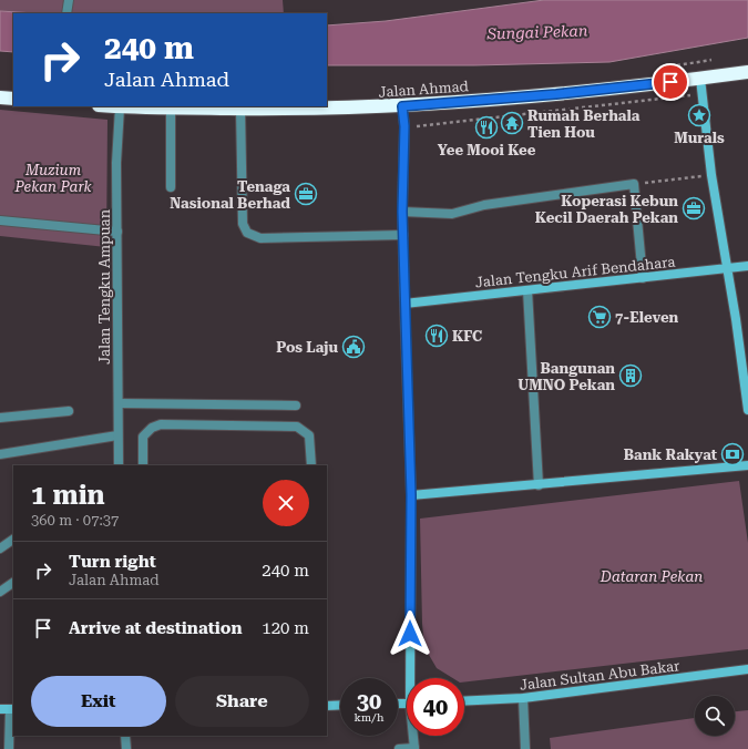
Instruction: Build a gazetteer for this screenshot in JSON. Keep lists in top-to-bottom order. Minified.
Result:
{"streets":{"highway":["Jalan Ahmad"],"street":["Jalan Tengku Arif Bendahara","Jalan Tengku Ampuan","Jalan Sultan Abu Bakar"]},"crossings":[["Jalan Ahmad","Jalan Tengku Ampuan"]],"water":["Sungai Pekan"],"parks":["Muzium Pekan Park","Dataran Pekan"],"places":{"place":["Murals"],"temple":["Rumah Berhala Tien Hou"],"restaurant":["Yee Mooi Kee","KFC"],"office":["Tenaga Nasional Berhad","Koperasi Kebun Kecil Daerah Pekan"],"supermarket":["7-Eleven"],"public building":["Pos Laju"],"building":["Bangunan UMNO Pekan"],"bank":["Bank Rakyat"]},"page":{"turn":["240 m","Jalan Ahmad"],"heading":["1 min","360 m · 07:37"],"list":[{"name":"Turn right","note":"Jalan Ahmad","value":"240 m"},{"name":"Arrive at destination","value":"120 m"}],"buttons":["Exit","Share"],"speed":"30 km/h","limit":"40"}}
